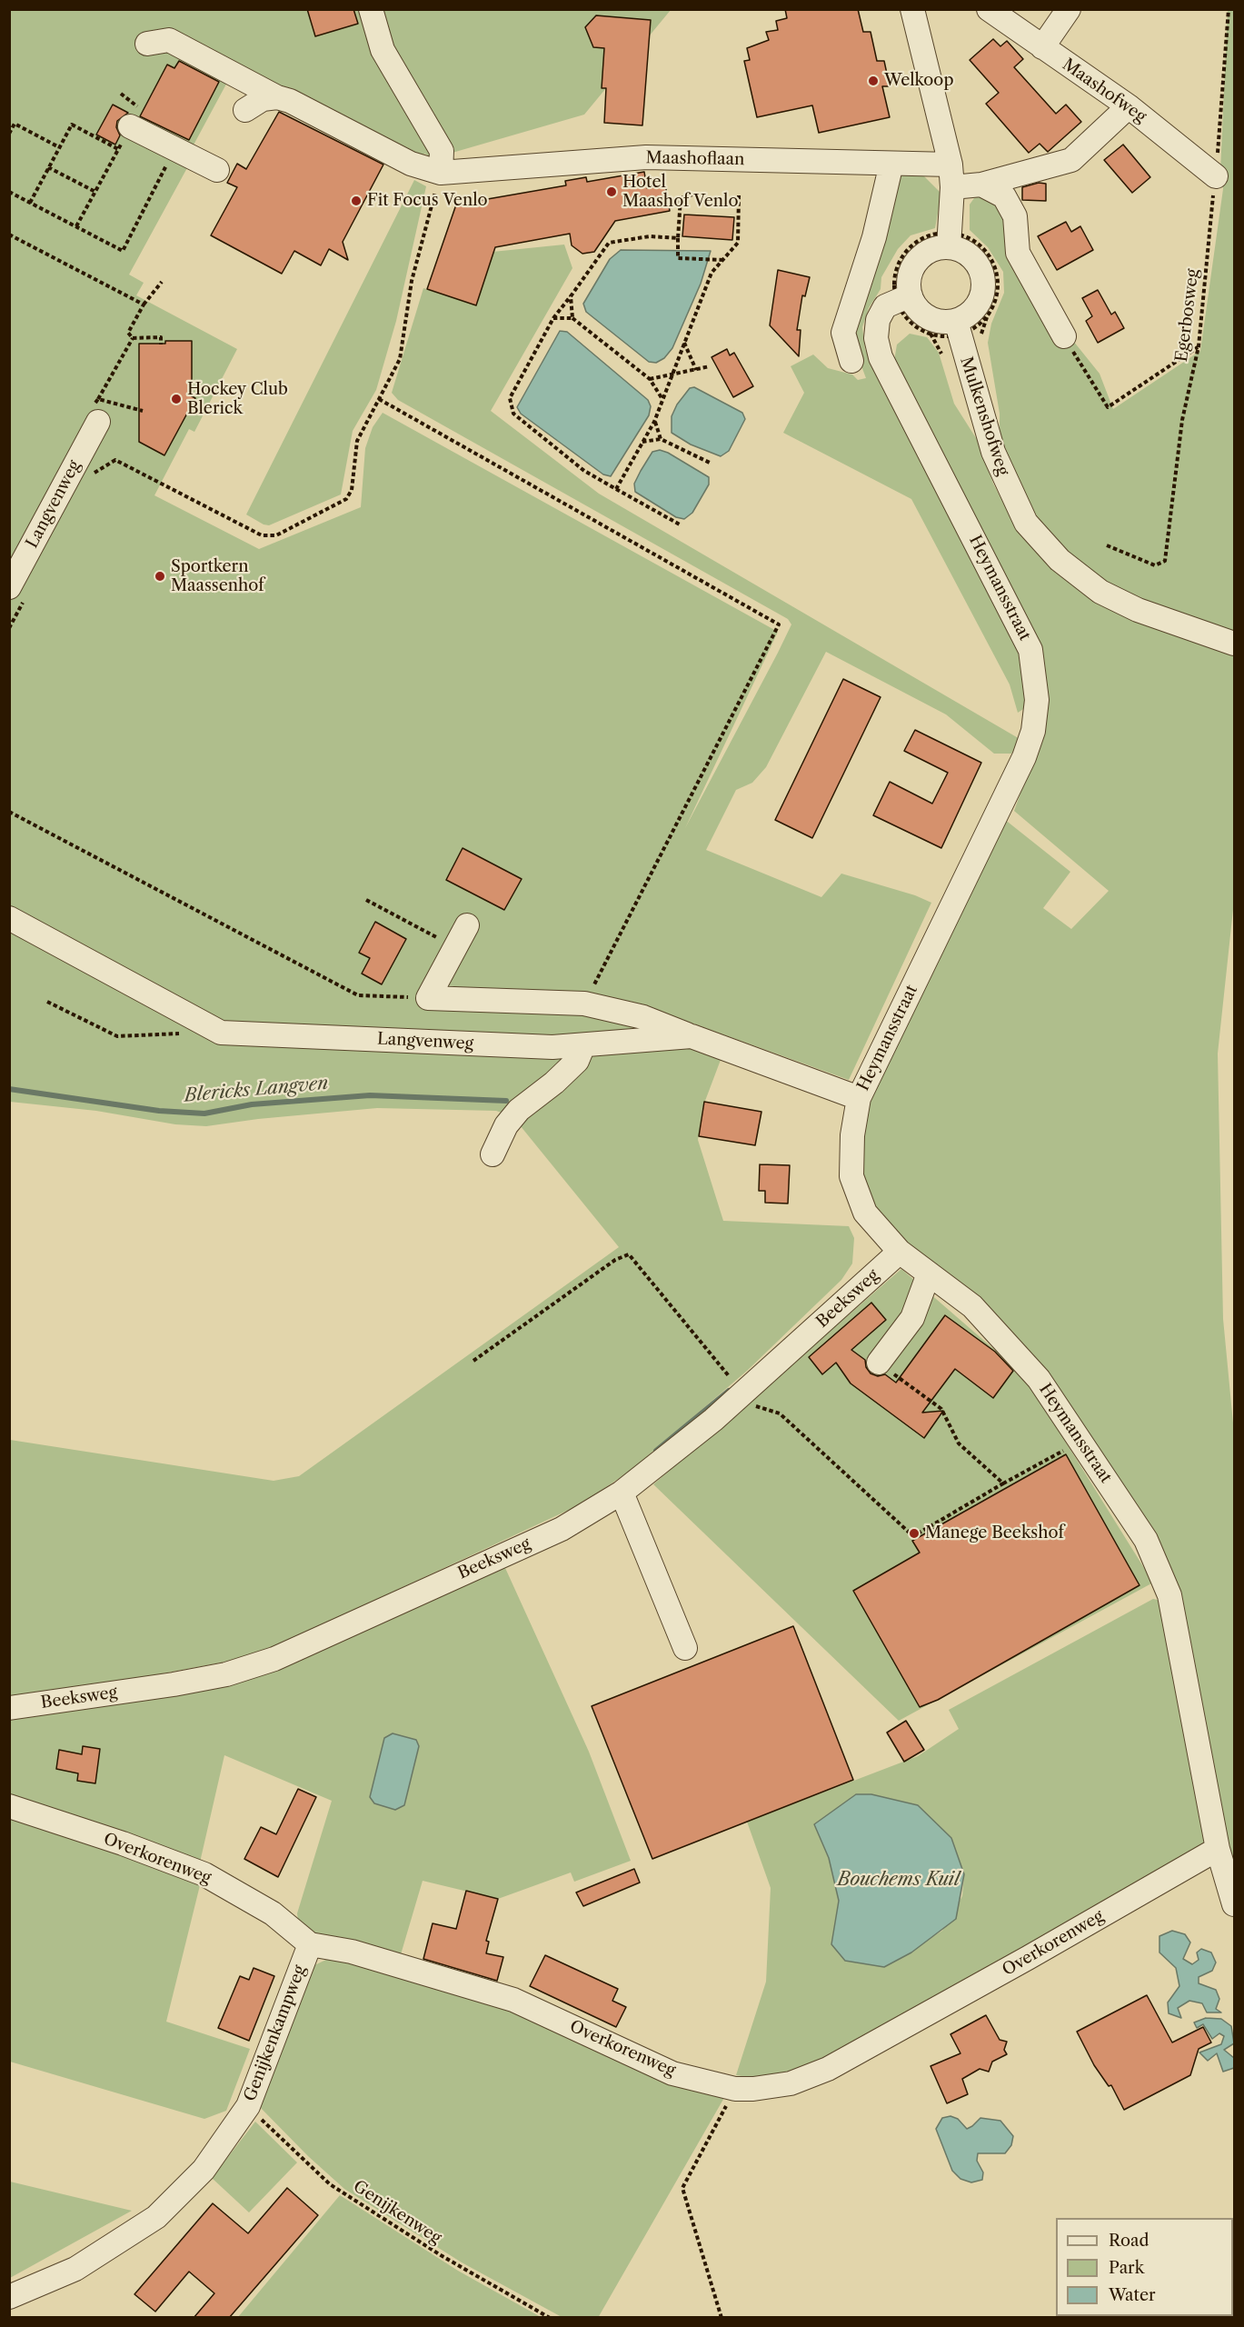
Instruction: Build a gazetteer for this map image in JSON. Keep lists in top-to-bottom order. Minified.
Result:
{"streets":{"street":["Maashofweg","Maashoflaan","Mulkenshofweg","Langvenweg","Heymansstraat","Beeksweg","Overkorenweg","Genijkenkampweg"],"path":["Egerbosweg","Genijkenweg"]},"crossings":[["Maashofweg","Egerbosweg"],["Mulkenshofweg","Heymansstraat"],["Langvenweg","Heymansstraat"],["Heymansstraat","Beeksweg"],["Heymansstraat","Overkorenweg"],["Overkorenweg","Genijkenkampweg"],["Genijkenkampweg","Genijkenweg"]],"water":["Blericks Langven","Bouchems Kuil"],"places":["Welkoop","Hotel Maashof Venlo","Fit Focus Venlo","Hockey Club Blerick","Sportkern Maassenhof","Manege Beekshof"],"legend":["Road","Park","Water"]}
